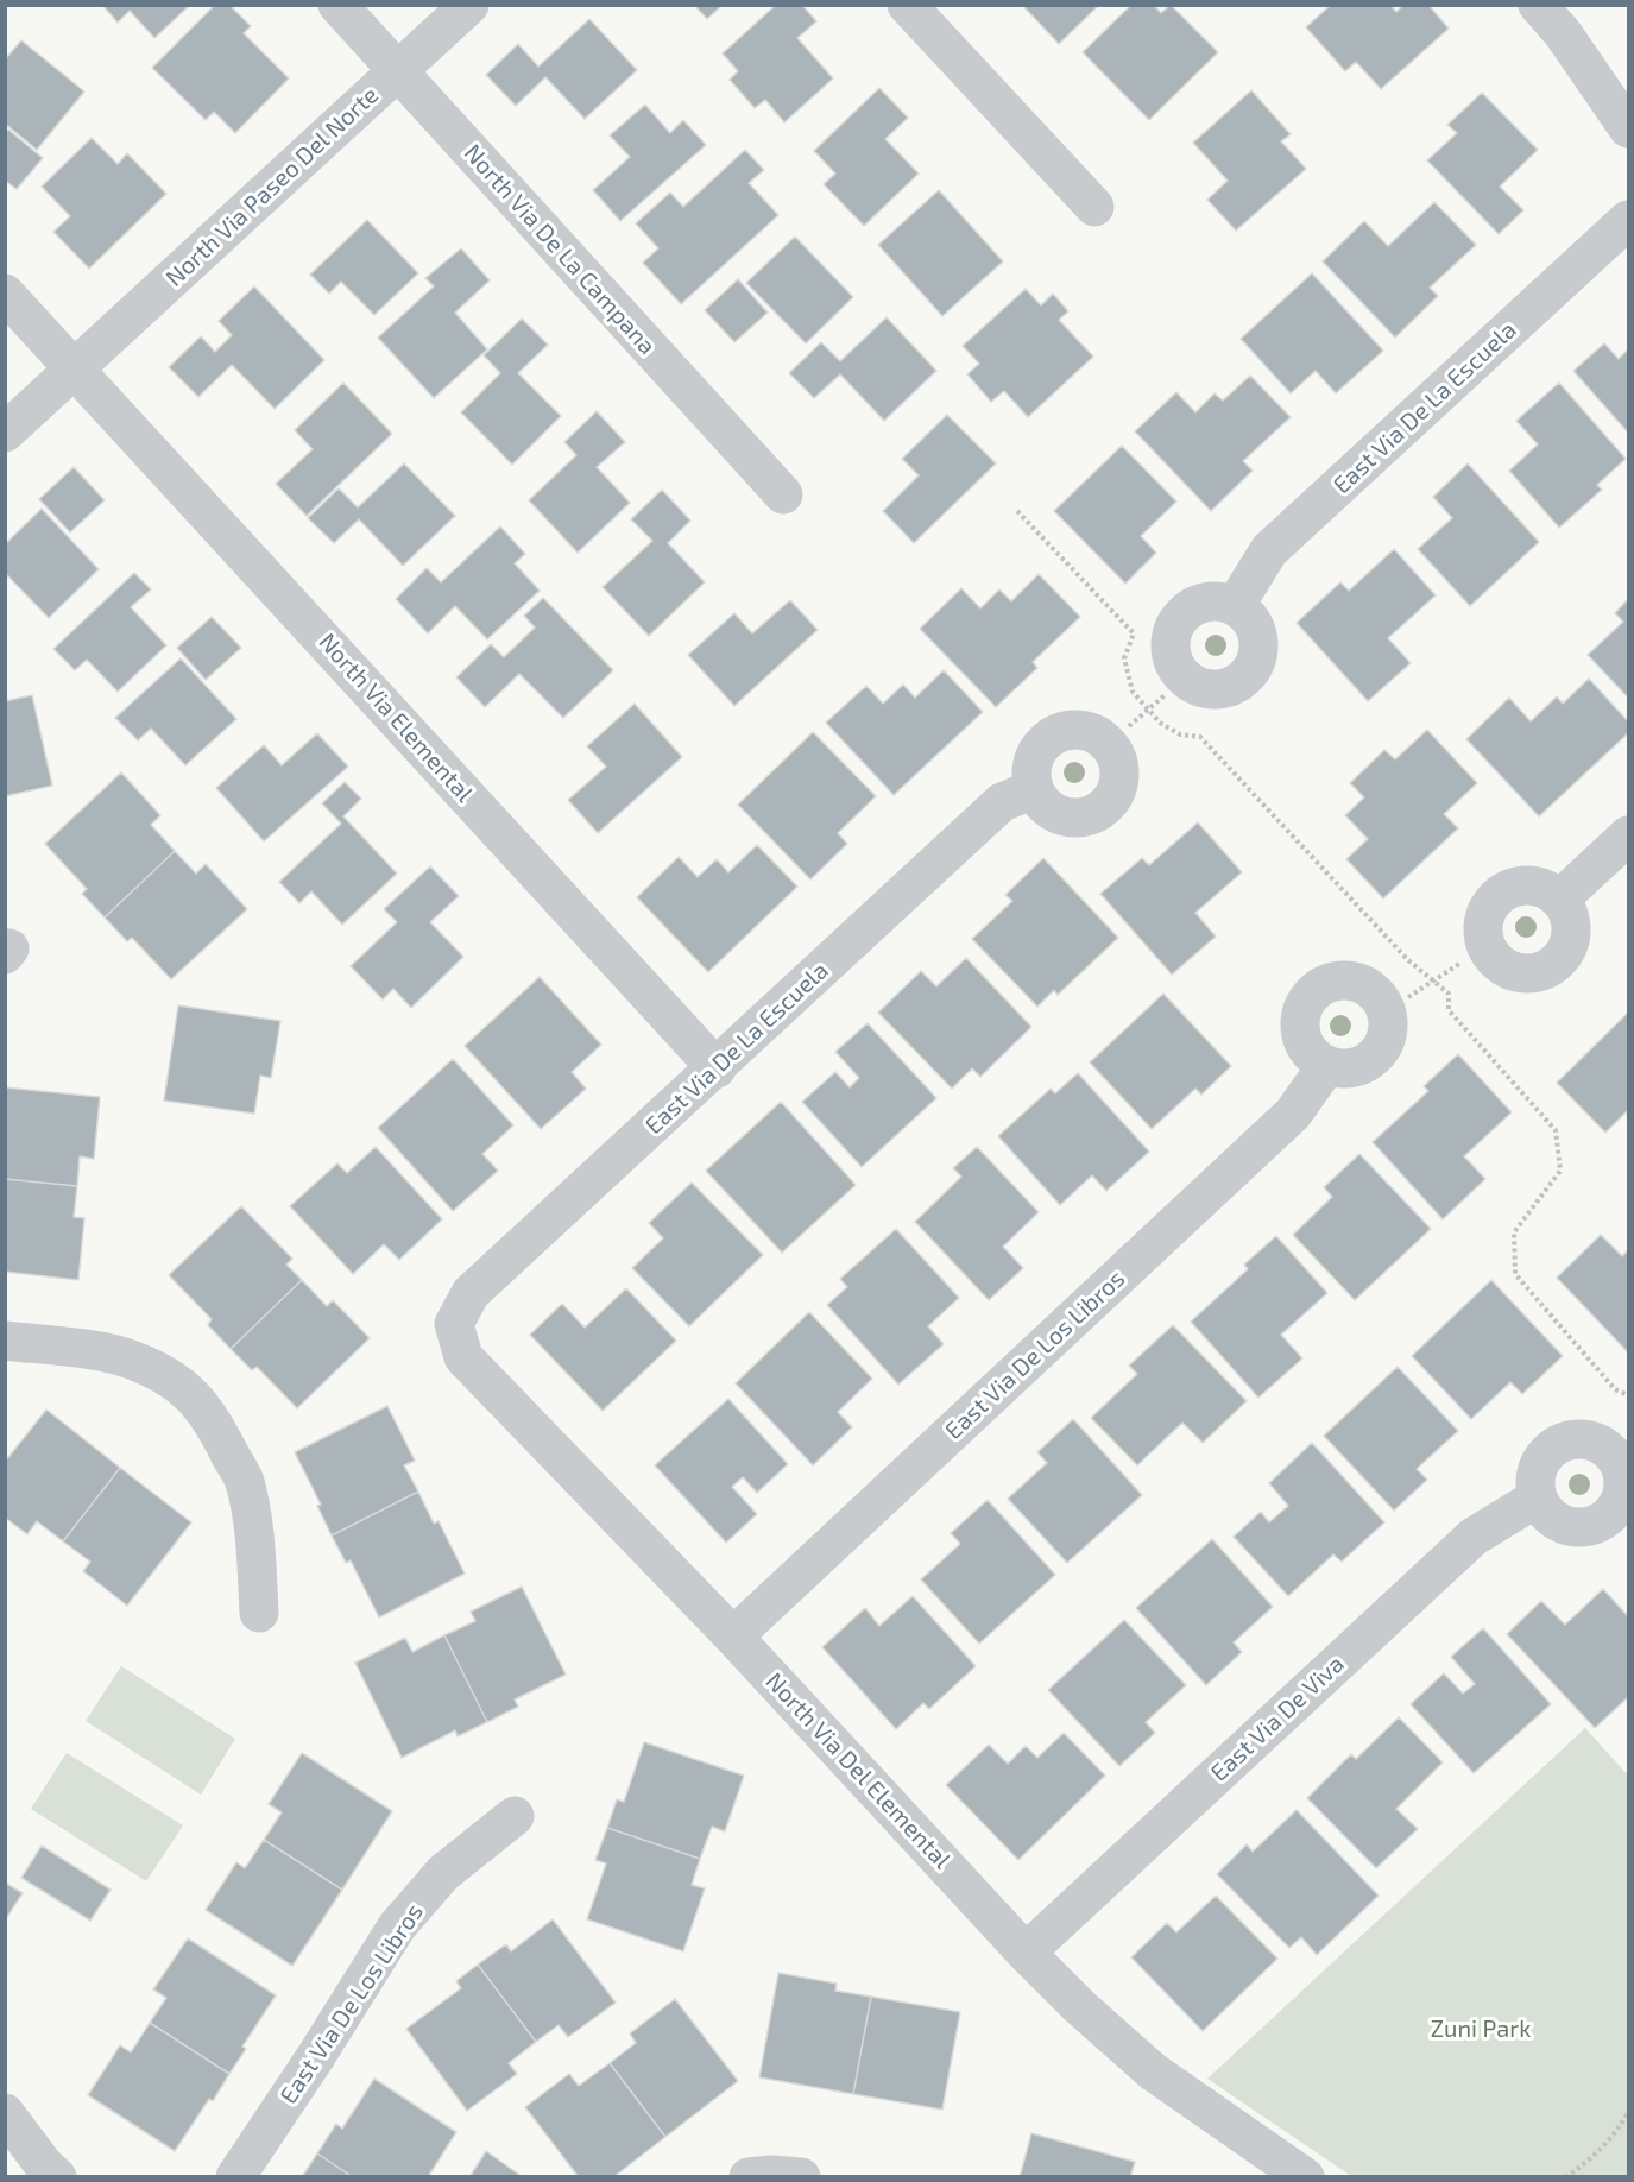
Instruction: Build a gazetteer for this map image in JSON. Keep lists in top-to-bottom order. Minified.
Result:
{"streets":{"street":["North Via Paseo Del Norte","North Via De La Campana","East Via De La Escuela","North Via Elemental","East Via De Los Libros","East Via De Viva","North Via Del Elemental"]},"crossings":[["North Via Paseo Del Norte","North Via De La Campana"],["North Via Paseo Del Norte","North Via Elemental"],["East Via De La Escuela","North Via Elemental"],["East Via De La Escuela","North Via Del Elemental"],["East Via De Los Libros","North Via Del Elemental"],["East Via De Viva","North Via Del Elemental"]],"parks":["Zuni Park"]}
